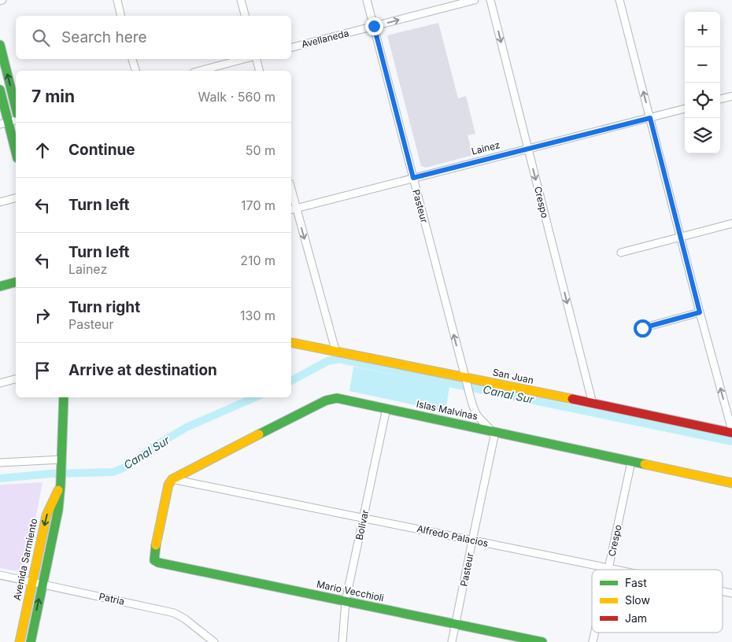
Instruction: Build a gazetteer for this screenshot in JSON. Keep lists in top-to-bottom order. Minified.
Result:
{"streets":{"street":["Avellaneda","Lainez","Crespo","Pasteur","San Juan","Islas Malvinas","Bolivar","Alfredo Palacios","Avenida Sarmiento","Mario Vecchioli","Patria"]},"crossings":[["Avellaneda","Pasteur"],["Lainez","Crespo"],["Lainez","Pasteur"],["Crespo","San Juan"],["Crespo","Islas Malvinas"],["Crespo","Alfredo Palacios"],["Pasteur","San Juan"],["Pasteur","Islas Malvinas"],["Pasteur","Alfredo Palacios"],["Pasteur","Mario Vecchioli"],["Islas Malvinas","Bolivar"],["Islas Malvinas","Alfredo Palacios"],["Islas Malvinas","Mario Vecchioli"],["Bolivar","Alfredo Palacios"],["Bolivar","Mario Vecchioli"],["Alfredo Palacios","Mario Vecchioli"],["Avenida Sarmiento","Patria"]],"one_way":["Avellaneda","Crespo"],"water":["Canal Sur"],"legend":["Fast","Slow","Jam"],"page":{"map_buttons":["+","−"],"search":"Search here","heading":["7 min","Walk · 560 m"],"list":[["Continue","50 m"],["Turn left","170 m"],["Turn left","Lainez","210 m"],["Turn right","Pasteur","130 m"],"Arrive at destination"]}}
